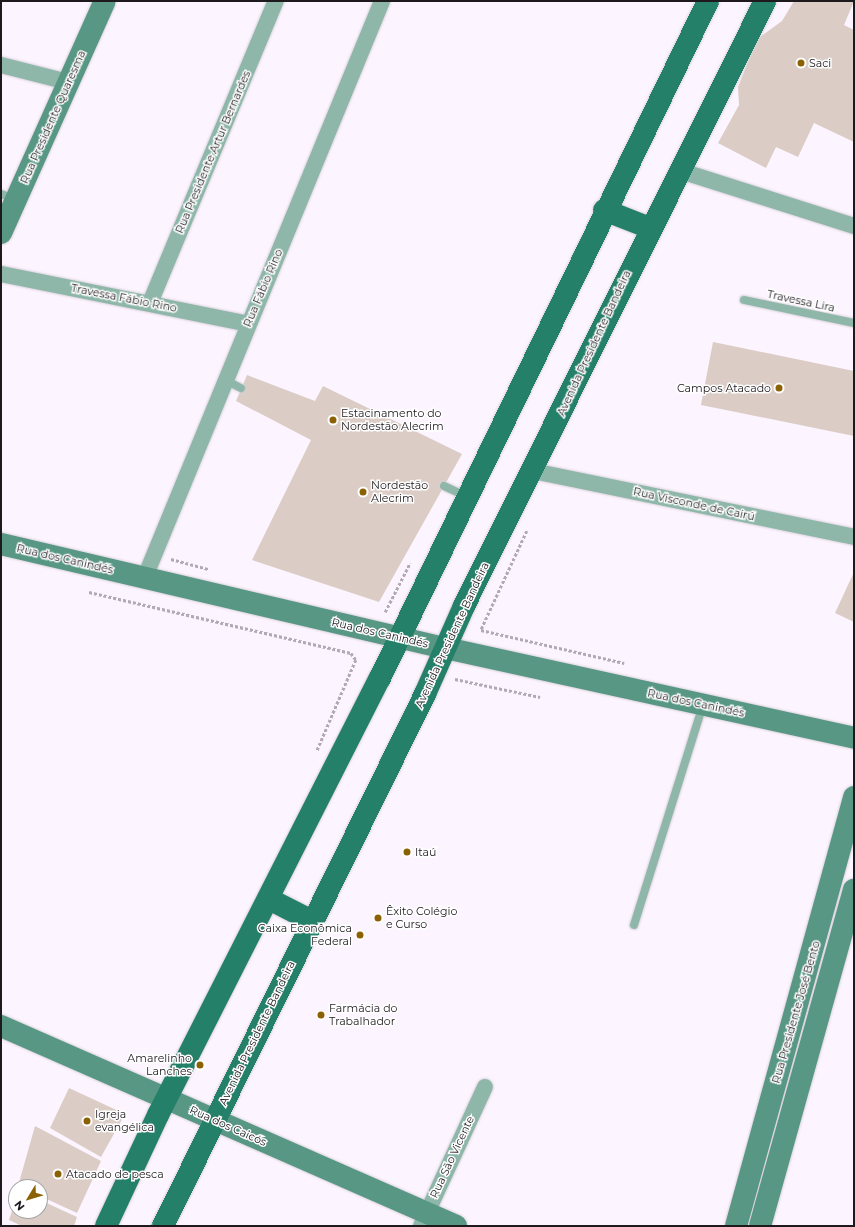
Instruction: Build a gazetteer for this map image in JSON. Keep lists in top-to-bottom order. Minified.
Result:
{"streets":{"main road":["Avenida Presidente Bandeira"],"street":["Rua Presidente Quaresma","Rua Presidente Artur Bernardes","Rua Fábio Rino","Travessa Fábio Rino","Rua Visconde de Cairú","Rua dos Canindés","Rua Presidente José Bento","Rua dos Caicós","Rua São Vicente"],"lane":["Travessa Lira"]},"crossings":[["Rua Presidente Artur Bernardes","Travessa Fábio Rino"],["Rua Fábio Rino","Travessa Fábio Rino"],["Rua Fábio Rino","Rua dos Canindés"],["Avenida Presidente Bandeira","Rua Visconde de Cairú"],["Avenida Presidente Bandeira","Rua dos Canindés"],["Avenida Presidente Bandeira","Rua dos Caicós"],["Rua dos Caicós","Rua São Vicente"]],"places":["Saci","Campos Atacado","Estacinamento do Nordestão Alecrim","Nordestão Alecrim","Itaú","Êxito Colégio e Curso","Caixa Econômica Federal","Farmácia do Trabalhador","Amarelinho Lanches","Igreja evangélica","Atacado de pesca"],"north":"bottom left"}
